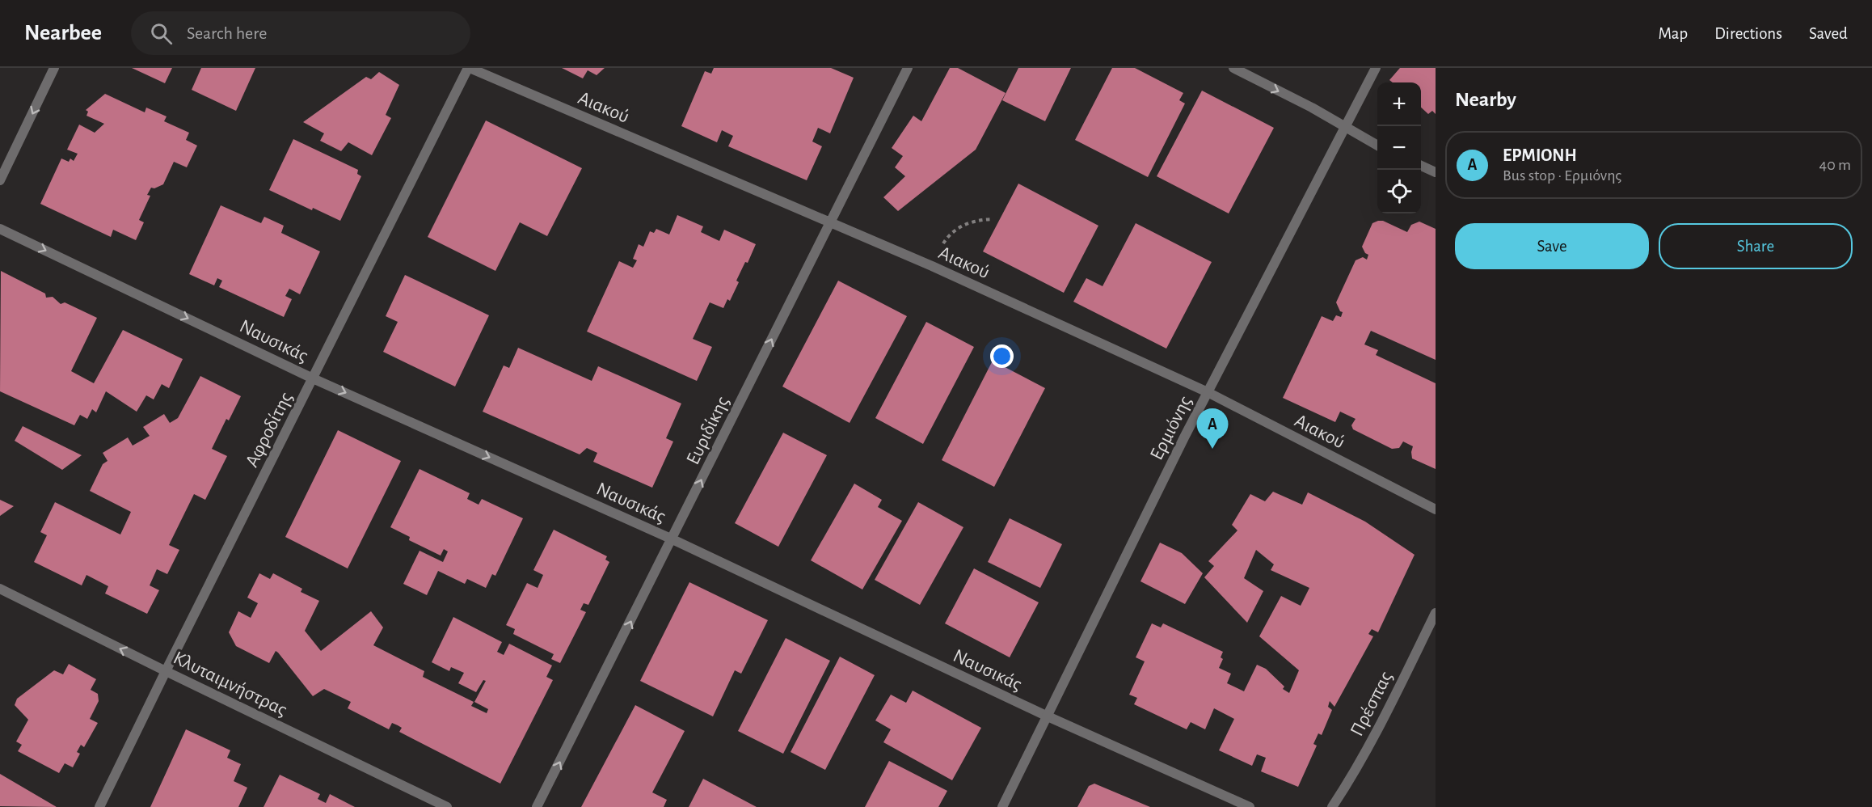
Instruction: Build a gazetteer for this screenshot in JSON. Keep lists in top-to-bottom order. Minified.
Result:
{"streets":{"street":["Αιακού","Ναυσικάς","Ερμιόνης","Αφροδίτης","Ευριδίκης","Κλυταιμνήστρας","Πρέσπας"]},"crossings":[["Αιακού","Ερμιόνης"],["Αιακού","Αφροδίτης"],["Αιακού","Ευριδίκης"],["Ναυσικάς","Ερμιόνης"],["Ναυσικάς","Αφροδίτης"],["Ναυσικάς","Ευριδίκης"],["Αφροδίτης","Κλυταιμνήστρας"]],"one_way":["Ναυσικάς","Ευριδίκης","Κλυταιμνήστρας"],"page":{"header":"Nearbee","search":"Search here","nav":["Map","Directions","Saved"],"heading":"Nearby","map_buttons":["+","−"],"list":[{"mark":"A","name":"ΕΡΜΙΟΝΗ","note":"Bus stop · Ερμιόνης","value":"40 m"}],"buttons":["Save","Share"],"pins":"A"}}
